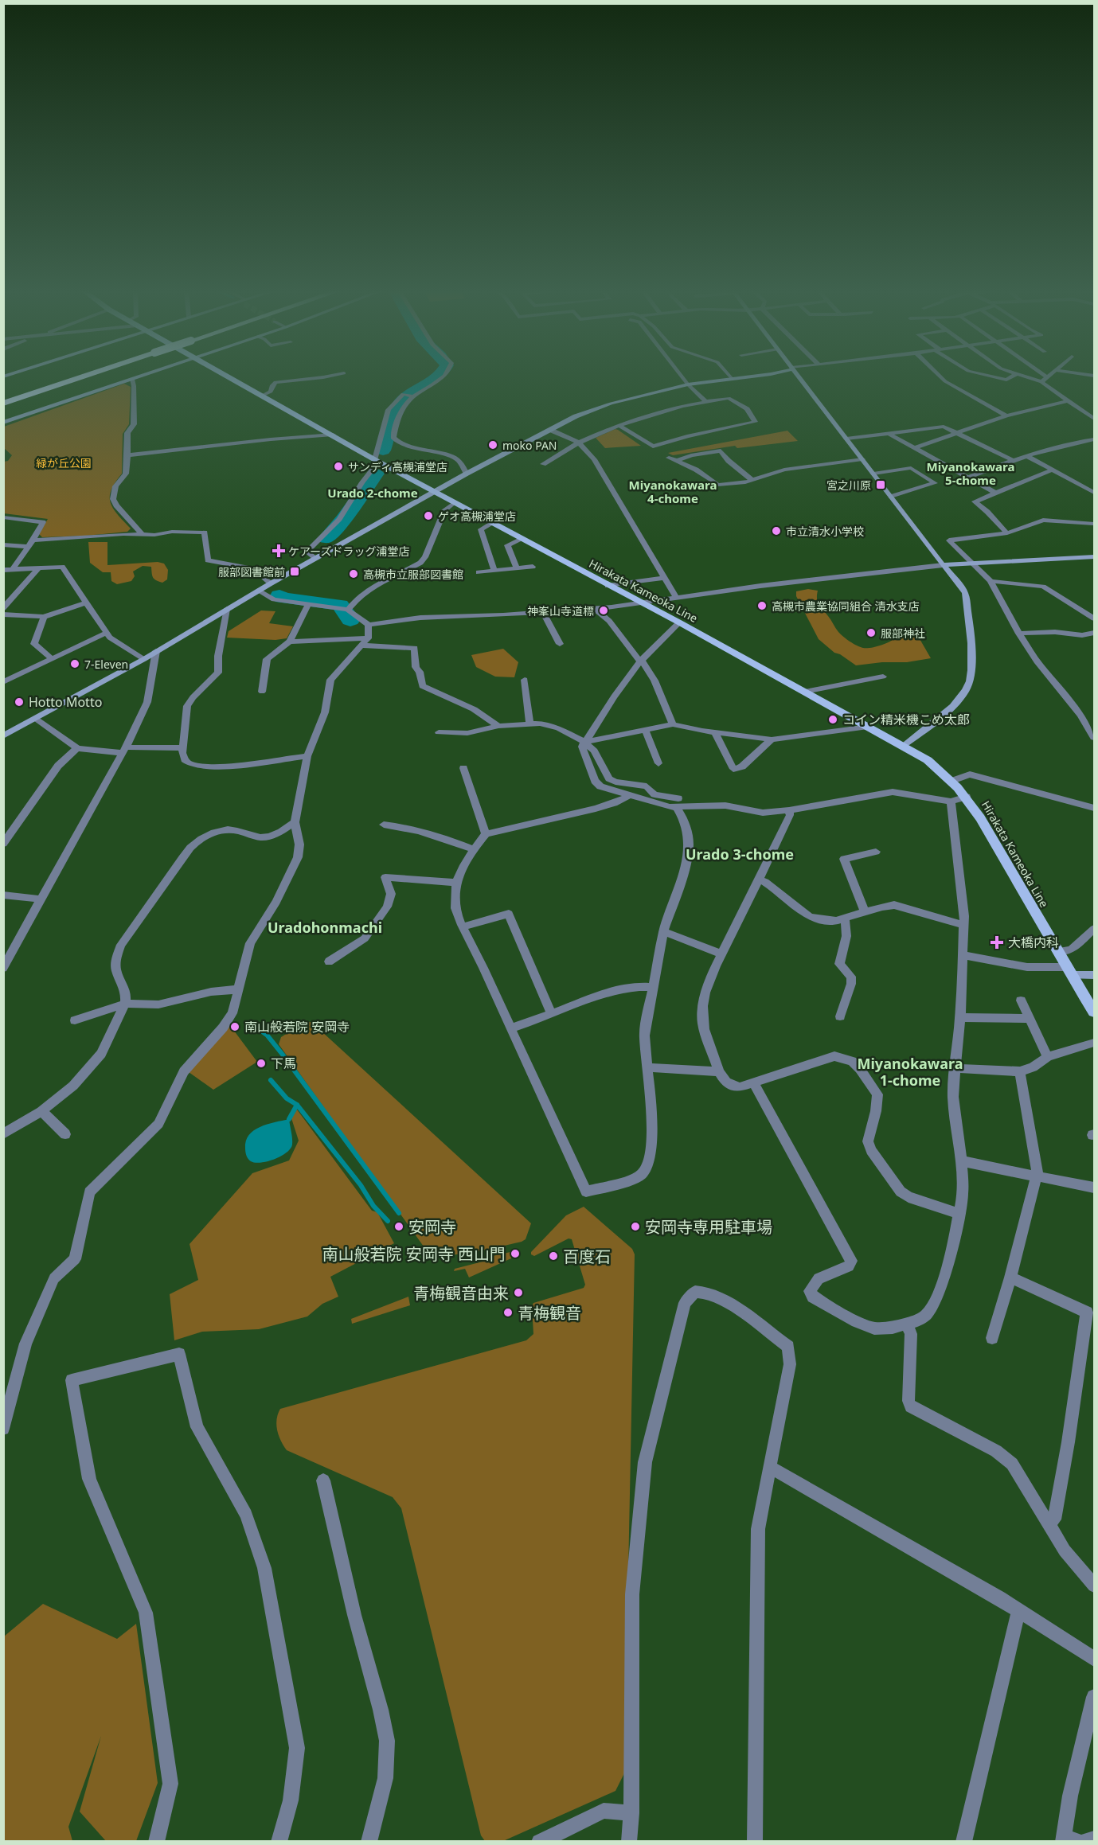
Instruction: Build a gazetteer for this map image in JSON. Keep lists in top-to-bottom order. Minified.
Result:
{"streets":{"main road":["Hirakata Kameoka Line"]},"districts":["Miyanokawara 5-chome","Miyanokawara 4-chome","Urado 2-chome","Urado 3-chome","Uradohonmachi","Miyanokawara 1-chome"],"parks":["緑が丘公園"],"places":{"other":["moko PAN","サンディ高槻浦堂店","ゲオ高槻浦堂店","市立清水小学校","高槻市立服部図書館","高槻市農業協同組合 清水支店","神峯山寺道標","服部神社","7-Eleven","Hotto Motto","コイン精米機こめ太郎","南山般若院 安岡寺","下馬","安岡寺","安岡寺専用駐車場","南山般若院 安岡寺 西山門","百度石","青梅観音由来","青梅観音"],"transit":["宮之川原","服部図書館前"],"health":["ケアーズドラッグ浦堂店","大橋内科"]}}
